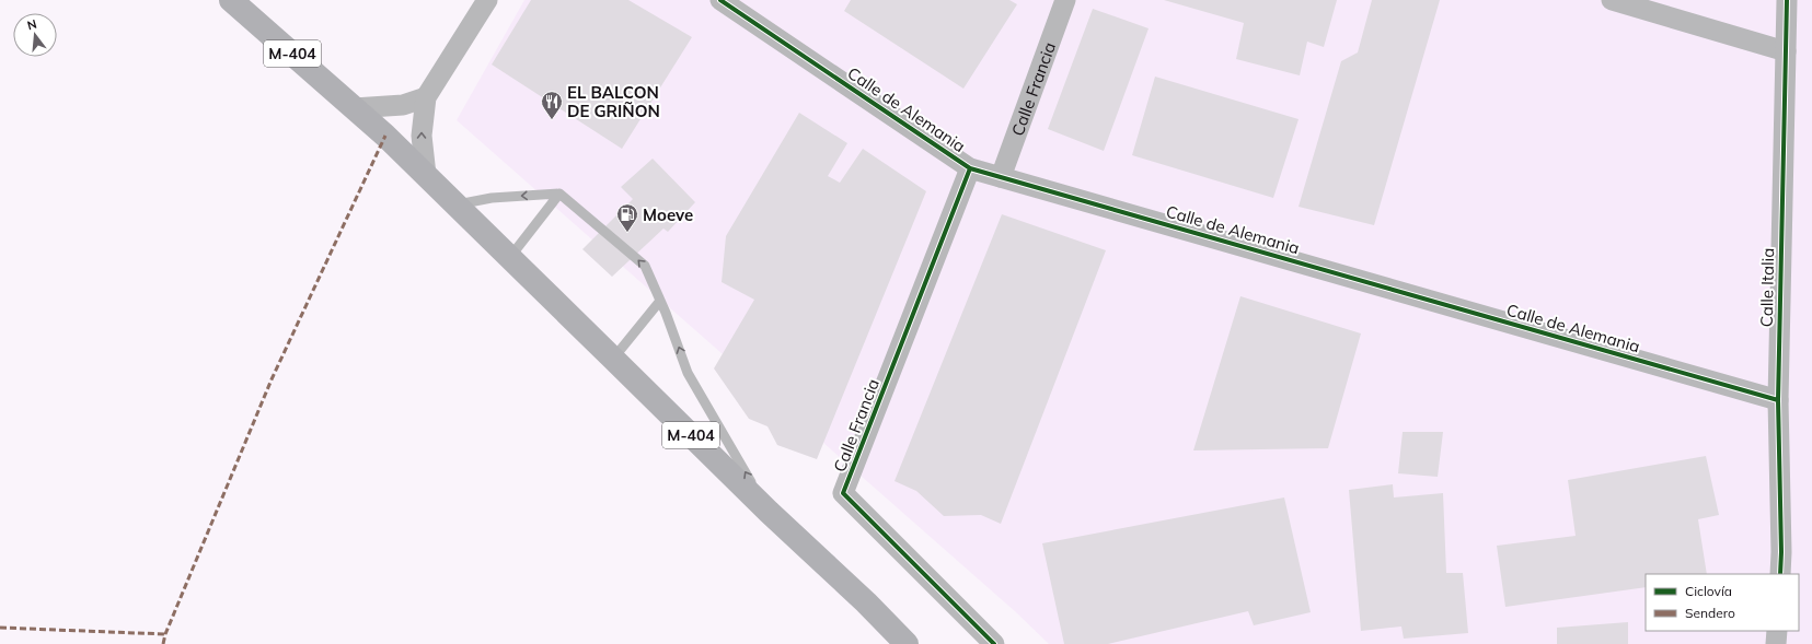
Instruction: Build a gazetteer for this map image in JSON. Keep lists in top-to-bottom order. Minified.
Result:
{"streets":{"main road":["M-404"],"street":["Calle Francia","Calle de Alemania","Calle Italia"]},"crossings":[["Calle Francia","Calle de Alemania"],["Calle de Alemania","Calle Italia"]],"places":{"restaurant":["EL BALCON DE GRIÑON"],"fuel station":["Moeve"]},"legend":["Ciclovía","Sendero"],"north":"top"}
